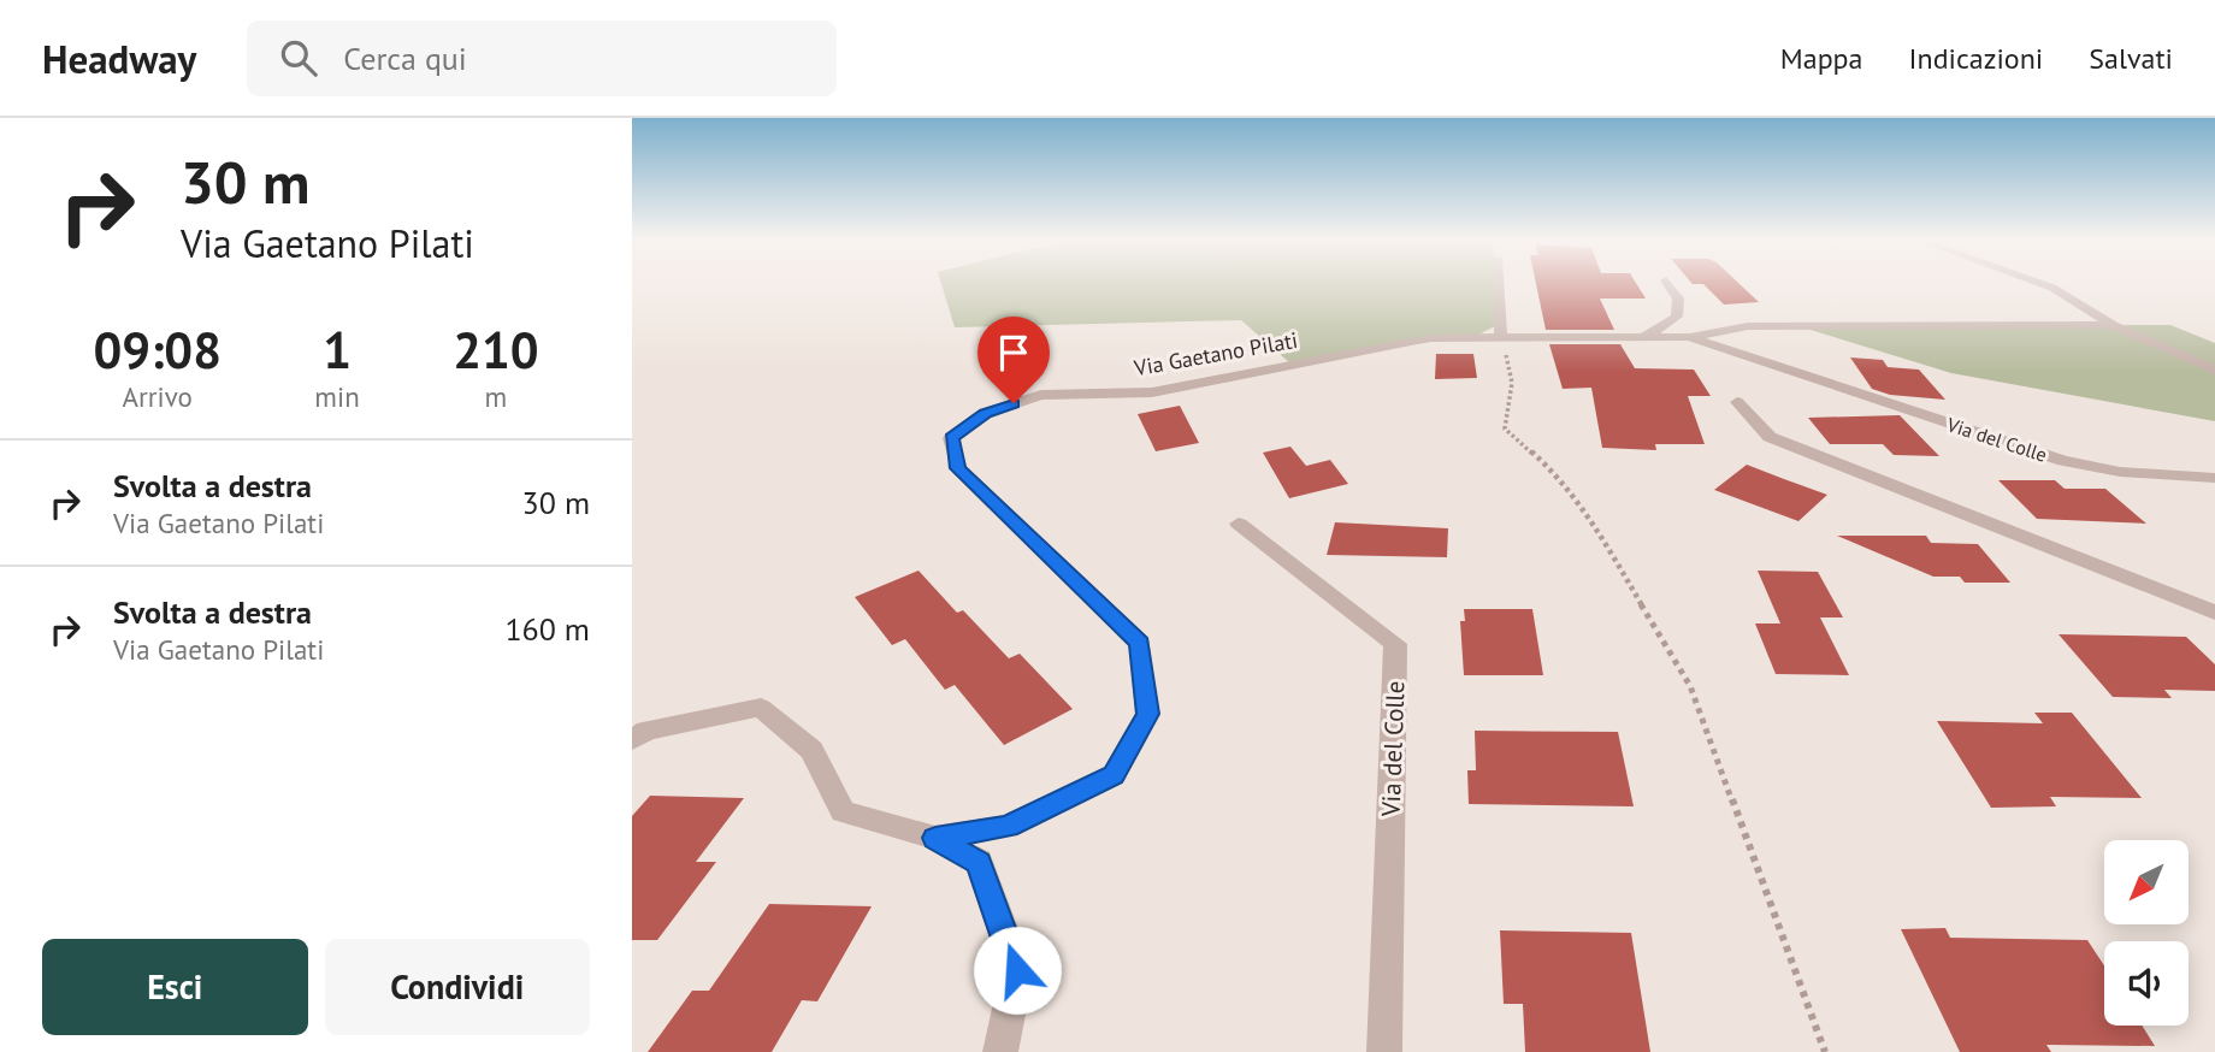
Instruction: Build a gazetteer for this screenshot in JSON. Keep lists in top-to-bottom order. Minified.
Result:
{"streets":{"street":["Via Gaetano Pilati","Via del Colle"]},"crossings":[["Via Gaetano Pilati","Via del Colle"]],"north":"bottom left","page":{"header":"Headway","search":"Cerca qui","nav":["Mappa","Indicazioni","Salvati"],"turn":["30 m","Via Gaetano Pilati"],"eta":["09:08","Arrivo","1","min","210","m"],"list":[{"name":"Svolta a destra","note":"Via Gaetano Pilati","value":"30 m"},{"name":"Svolta a destra","note":"Via Gaetano Pilati","value":"160 m"}],"buttons":["Esci","Condividi"]}}
